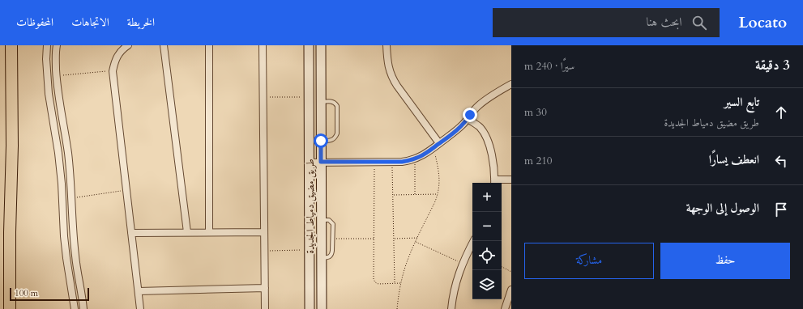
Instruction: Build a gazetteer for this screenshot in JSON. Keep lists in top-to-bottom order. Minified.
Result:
{"streets":{"street":["طريق مضيق دمياط الجديدة"]},"scale_bar":"100 m","page":{"header":"Locato","search":"ابحث هنا","nav":["الخريطة","الاتجاهات","المحفوظات"],"heading":["3 دقيقة","سيرًا · 240 m"],"list":[["تابع السير","طريق مضيق دمياط الجديدة","30 m"],["انعطف يسارًا","210 m"],"الوصول إلى الوجهة"],"map_buttons":["+","−"],"buttons":["حفظ","مشاركة"],"scale":"100 m"}}
